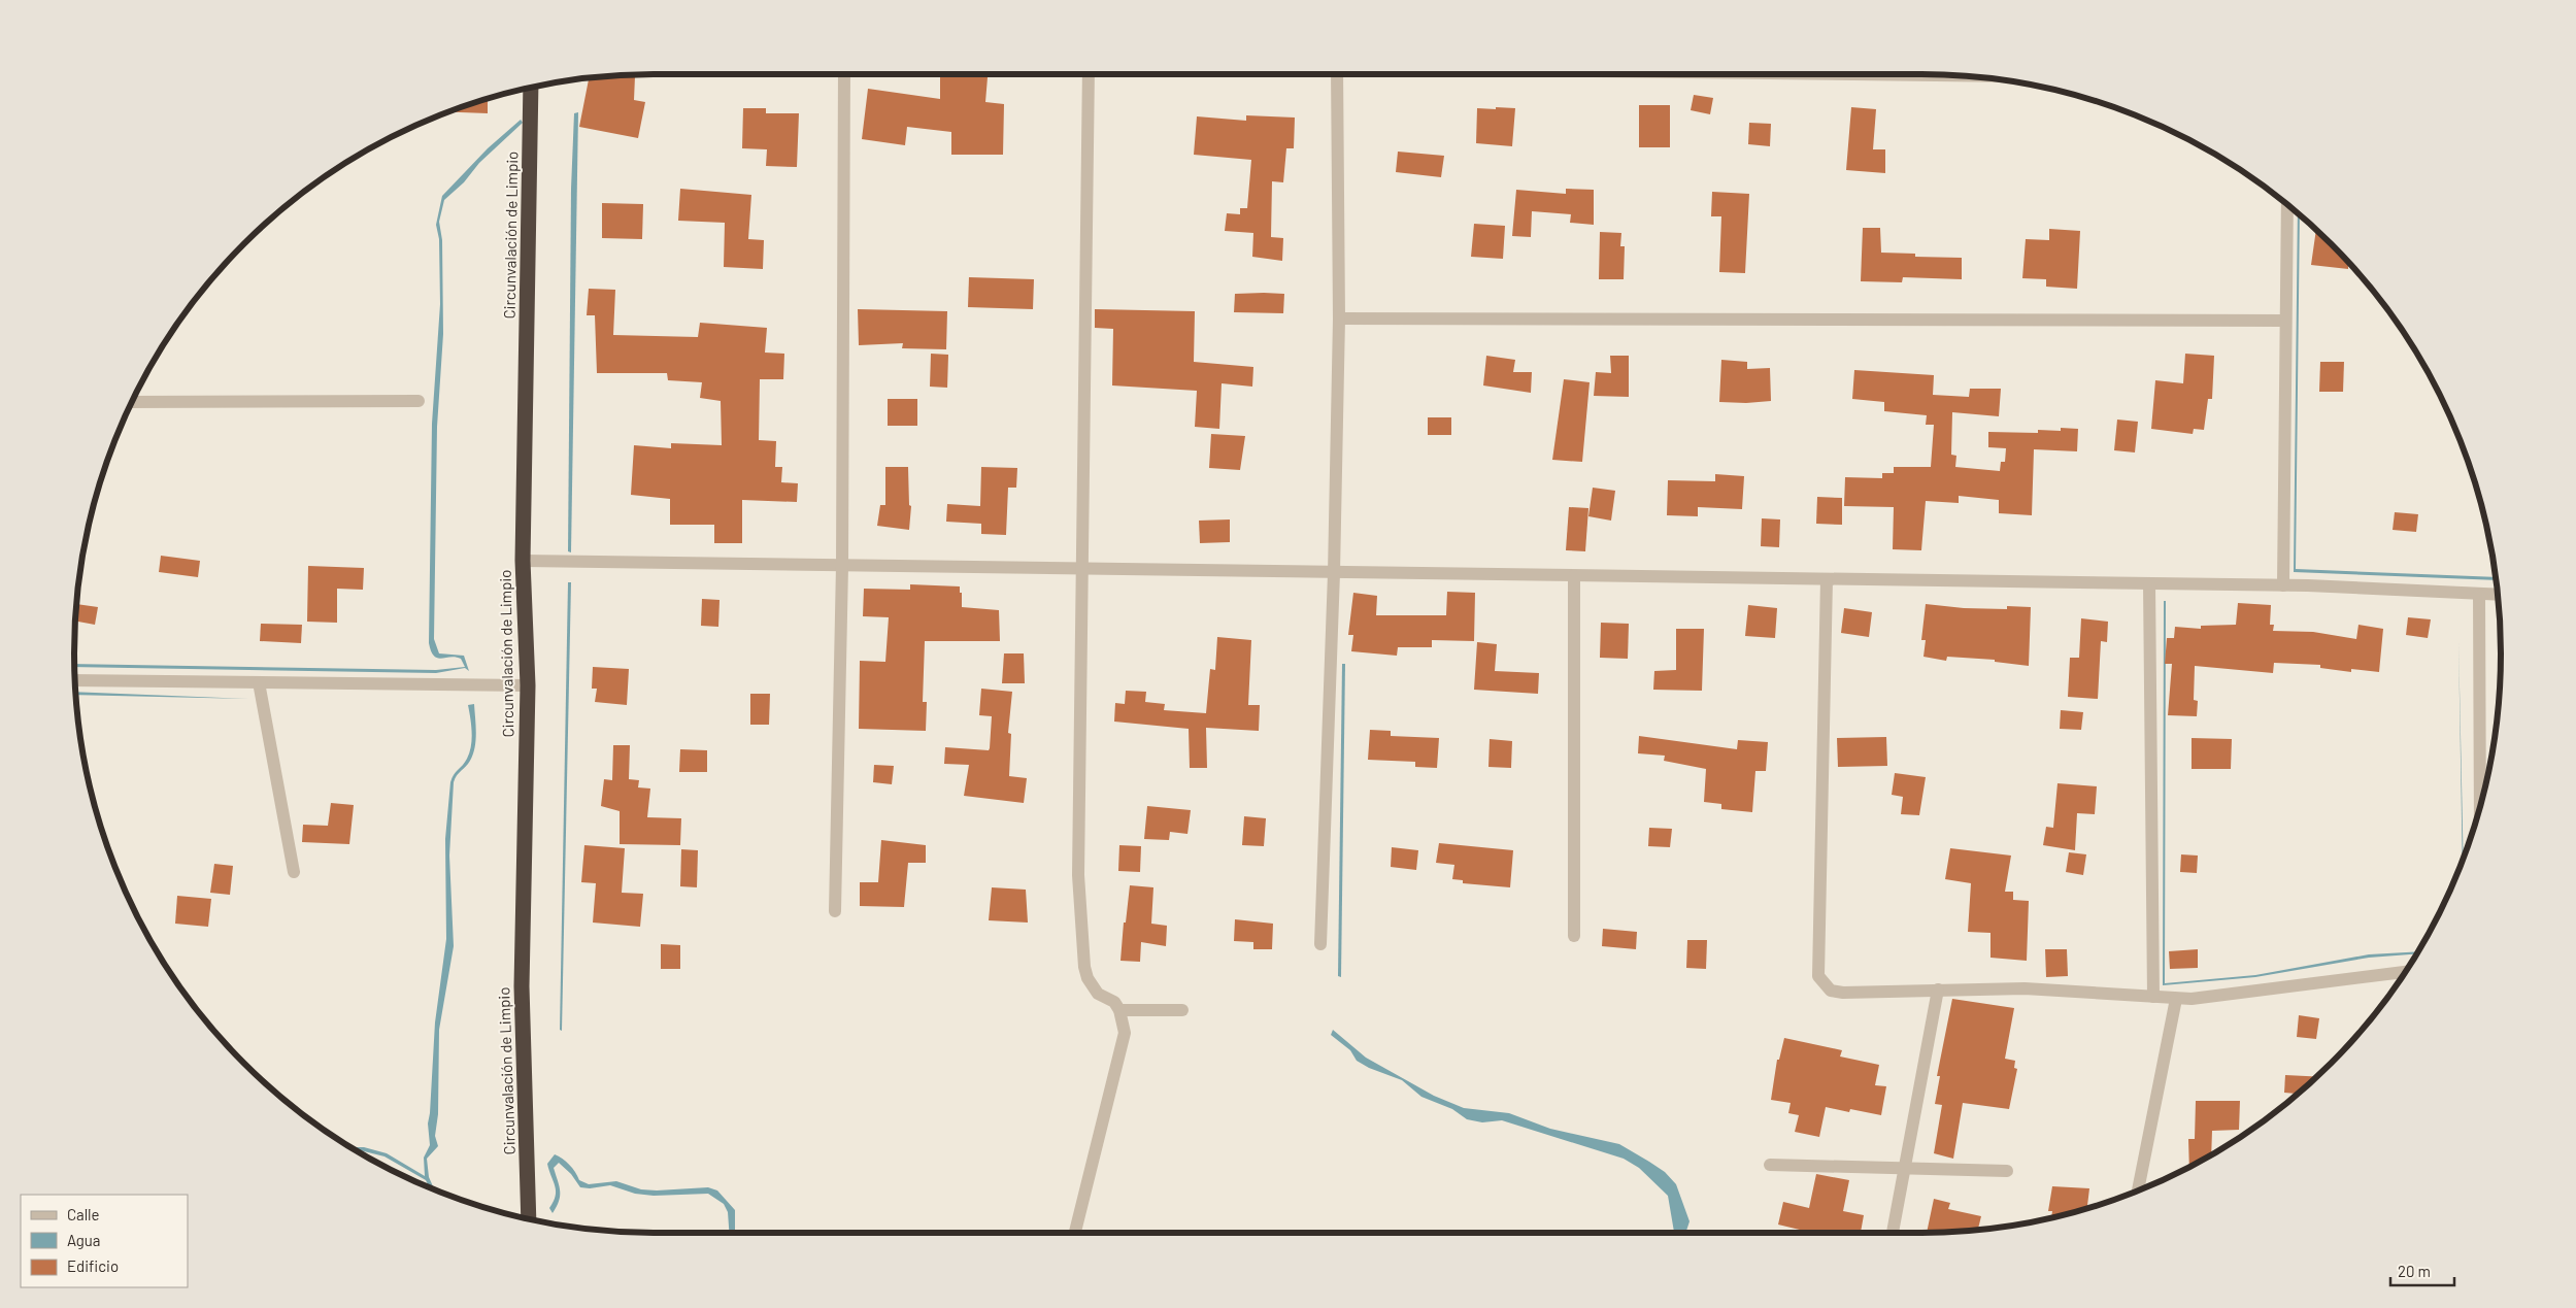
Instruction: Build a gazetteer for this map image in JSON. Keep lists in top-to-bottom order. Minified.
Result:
{"streets":{"highway":["Circunvalación de Limpio"]},"legend":["Calle","Agua","Edificio"],"scale_bar":"20 m"}
